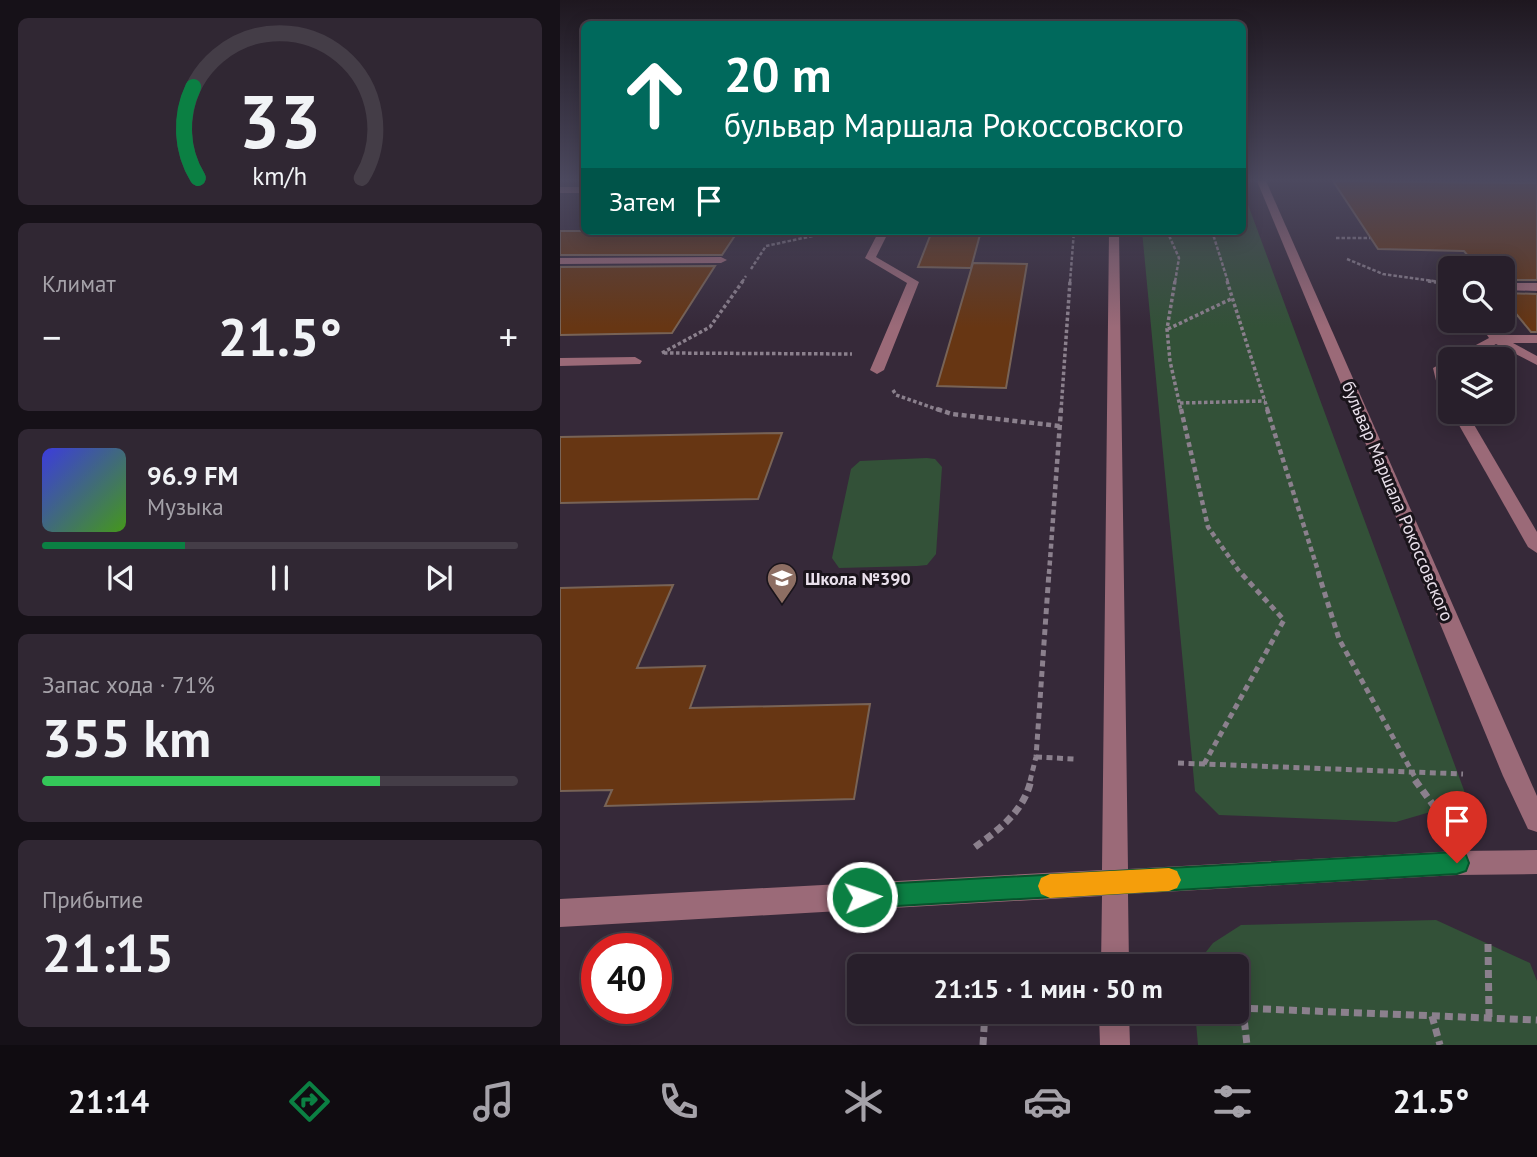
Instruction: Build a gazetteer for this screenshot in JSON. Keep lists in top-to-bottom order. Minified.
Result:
{"streets":{"street":["бульвар Маршала Рокоссовского"]},"places":{"school or university":["Школа №390"]},"page":{"turn":["20 m","бульвар Маршала Рокоссовского"],"then":"Затем","tile":["Климат",["Запас хода · 71%","355 km"],["Прибытие","21:15"]],"heat":["−","21.5°","+"],"song":["96.9 FM","Музыка"],"limit":"40","trip":"21:15 · 1 мин · 50 m","tabs":["21:14","21.5°"],"gauge":["33","km/h"]}}
